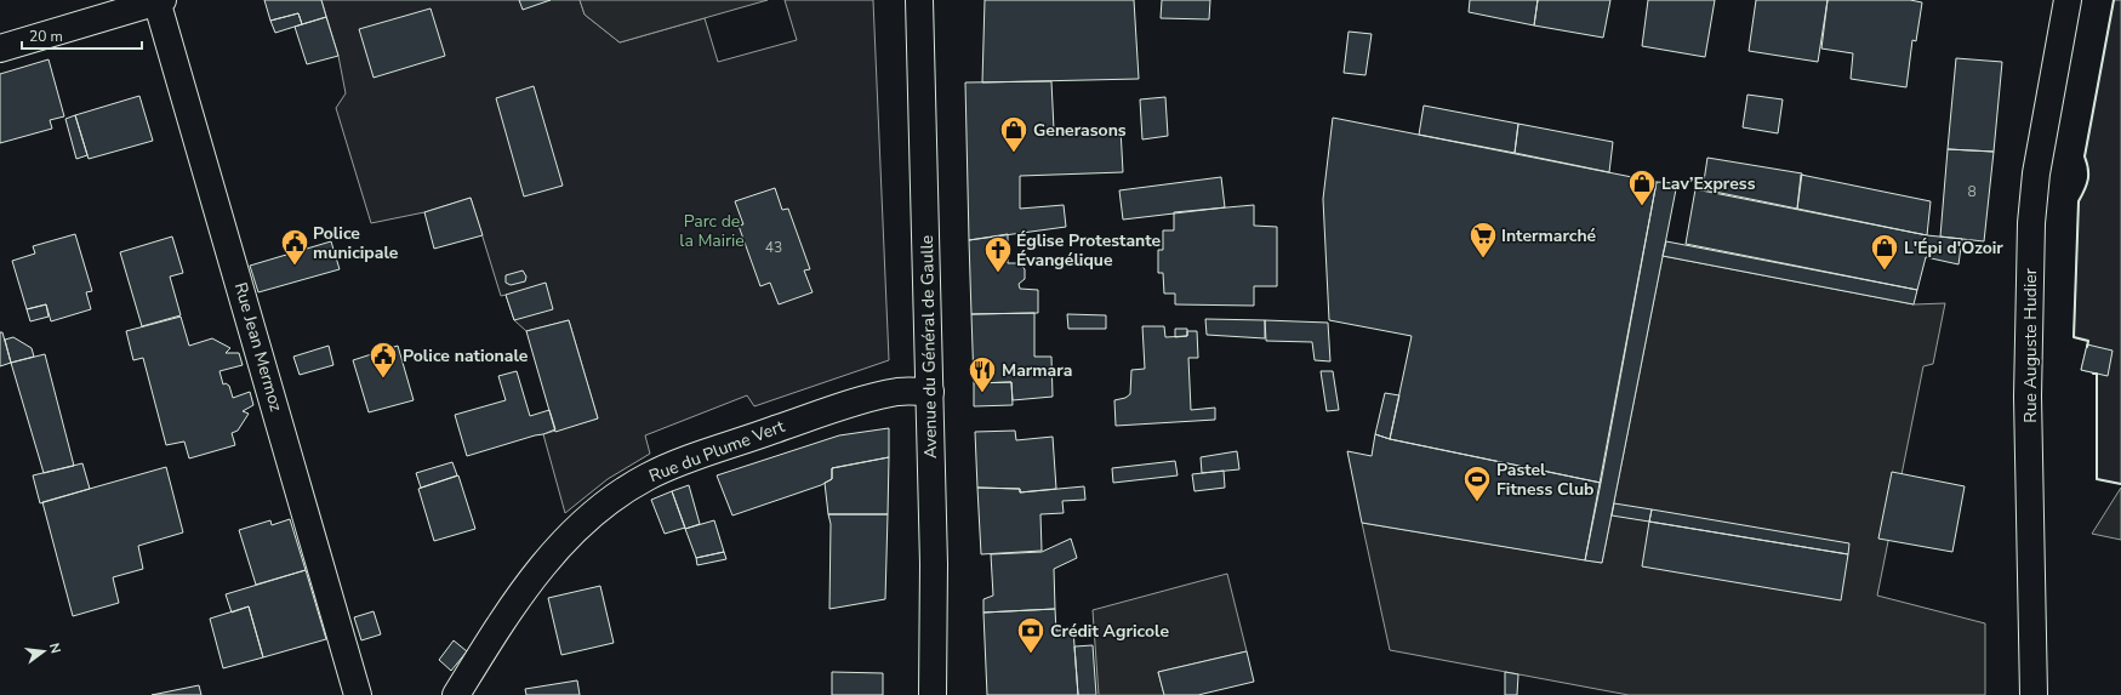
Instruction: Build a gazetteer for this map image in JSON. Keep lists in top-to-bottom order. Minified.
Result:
{"streets":{"street":["Rue Auguste Hudier","Rue Jean Mermoz","Avenue du Général de Gaulle","Rue du Plume Vert"]},"crossings":[["Avenue du Général de Gaulle","Rue du Plume Vert"]],"parks":["Parc de la Mairie"],"places":{"shop":["Generasons","Lav’Express","L'Épi d'Ozoir"],"supermarket":["Intermarché"],"public building":["Police municipale","Police nationale"],"church":["Église Protestante Évangélique"],"restaurant":["Marmara"],"sports":["Pastel Fitness Club"],"bank":["Crédit Agricole"]},"house_numbers":["8","43"],"scale_bar":"20 m","north":"right"}
